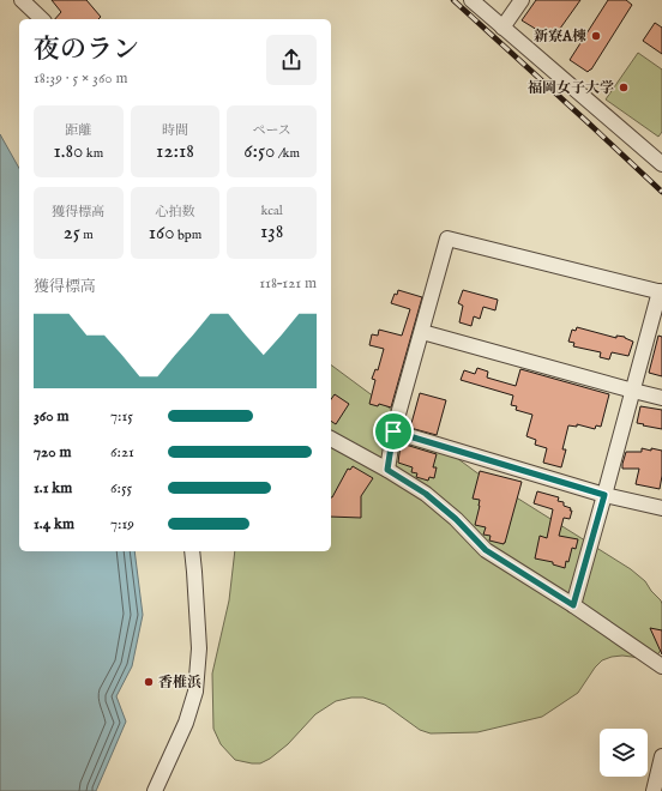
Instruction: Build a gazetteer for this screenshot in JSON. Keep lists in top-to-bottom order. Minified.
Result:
{"places":["新寮A棟","福岡女子大学","香椎浜"],"page":{"heading":["夜のラン","18:39 · 5 × 360 m"],"stats":[["距離","1.80 km"],["時間","12:18"],["ペース","6:50 /km"],["獲得標高","25 m"],["心拍数","160 bpm"],["kcal","138"]],"chart":["獲得標高","118–121 m"],"list":[{"name":"360 m","note":"7:15"},{"name":"720 m","note":"6:21"},{"name":"1.1 km","note":"6:55"},{"name":"1.4 km","note":"7:19"}]}}
